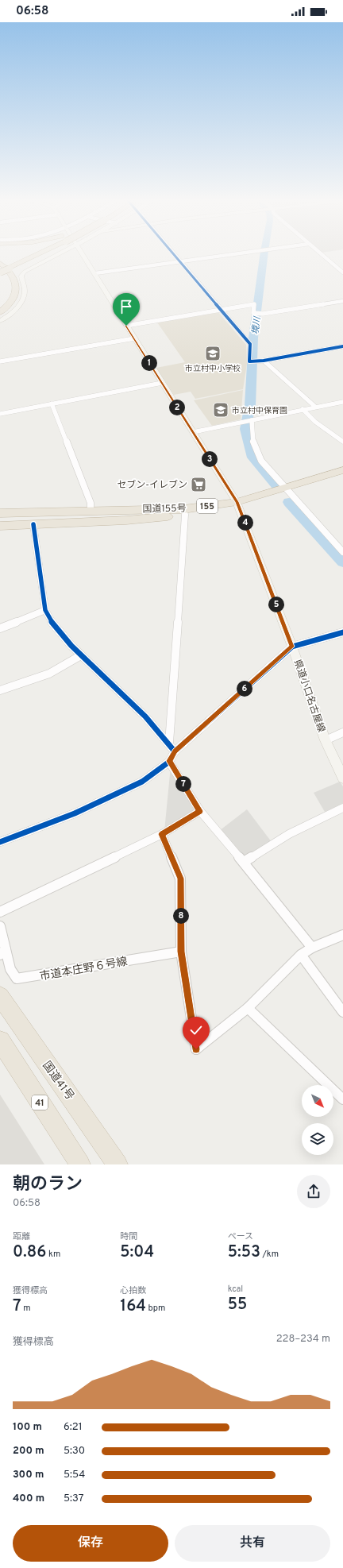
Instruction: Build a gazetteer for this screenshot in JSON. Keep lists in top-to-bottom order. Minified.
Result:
{"streets":{"highway":["155","国道155号","国道41号","41"],"main road":["県道小口名古屋線"],"street":["市道本庄野６号線"]},"crossings":[["155","国道155号"],["国道155号","県道小口名古屋線"]],"water":["境川"],"places":{"school or university":["市立村中小学校","市立村中保育園"],"supermarket":["セブン-イレブン"]},"north":"bottom right","page":{"status":"06:58","pins":["1","2","3","4","5","6","7","8"],"heading":["朝のラン","06:58"],"stats":[["距離","0.86 km"],["時間","5:04"],["ペース","5:53 /km"],["獲得標高","7 m"],["心拍数","164 bpm"],["kcal","55"]],"chart":["獲得標高","228–234 m"],"list":[{"name":"100 m","note":"6:21"},{"name":"200 m","note":"5:30"},{"name":"300 m","note":"5:54"},{"name":"400 m","note":"5:37"}],"buttons":["保存","共有"]}}
